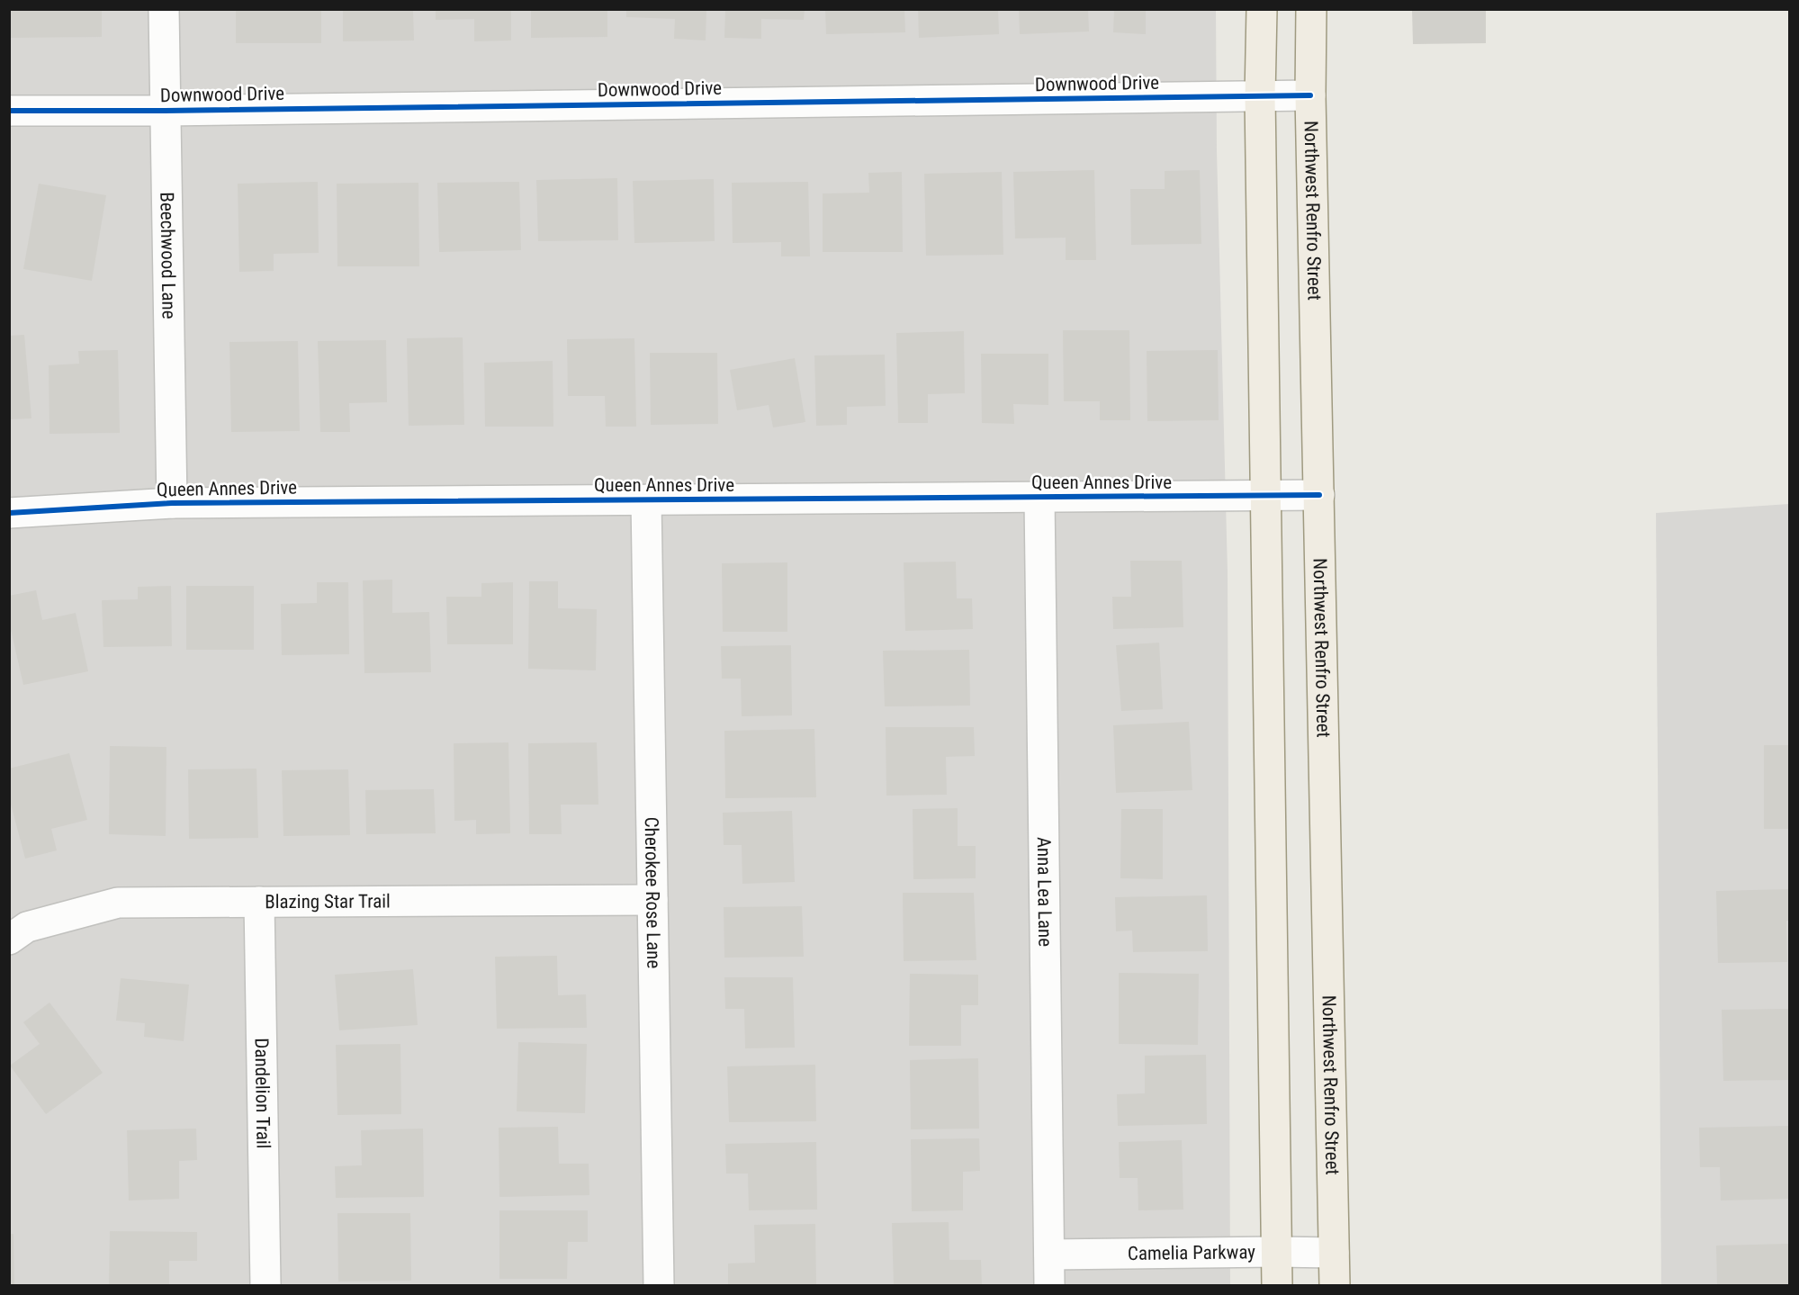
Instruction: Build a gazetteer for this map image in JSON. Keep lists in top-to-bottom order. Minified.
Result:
{"streets":{"main road":["Northwest Renfro Street"],"street":["Downwood Drive","Beechwood Lane","Queen Annes Drive","Anna Lea Lane","Cherokee Rose Lane","Blazing Star Trail","Dandelion Trail","Camelia Parkway"]},"crossings":[["Downwood Drive","Northwest Renfro Street"],["Downwood Drive","Beechwood Lane"],["Northwest Renfro Street","Queen Annes Drive"],["Northwest Renfro Street","Camelia Parkway"],["Beechwood Lane","Queen Annes Drive"],["Queen Annes Drive","Anna Lea Lane"],["Queen Annes Drive","Cherokee Rose Lane"],["Anna Lea Lane","Camelia Parkway"],["Cherokee Rose Lane","Blazing Star Trail"],["Blazing Star Trail","Dandelion Trail"]]}
